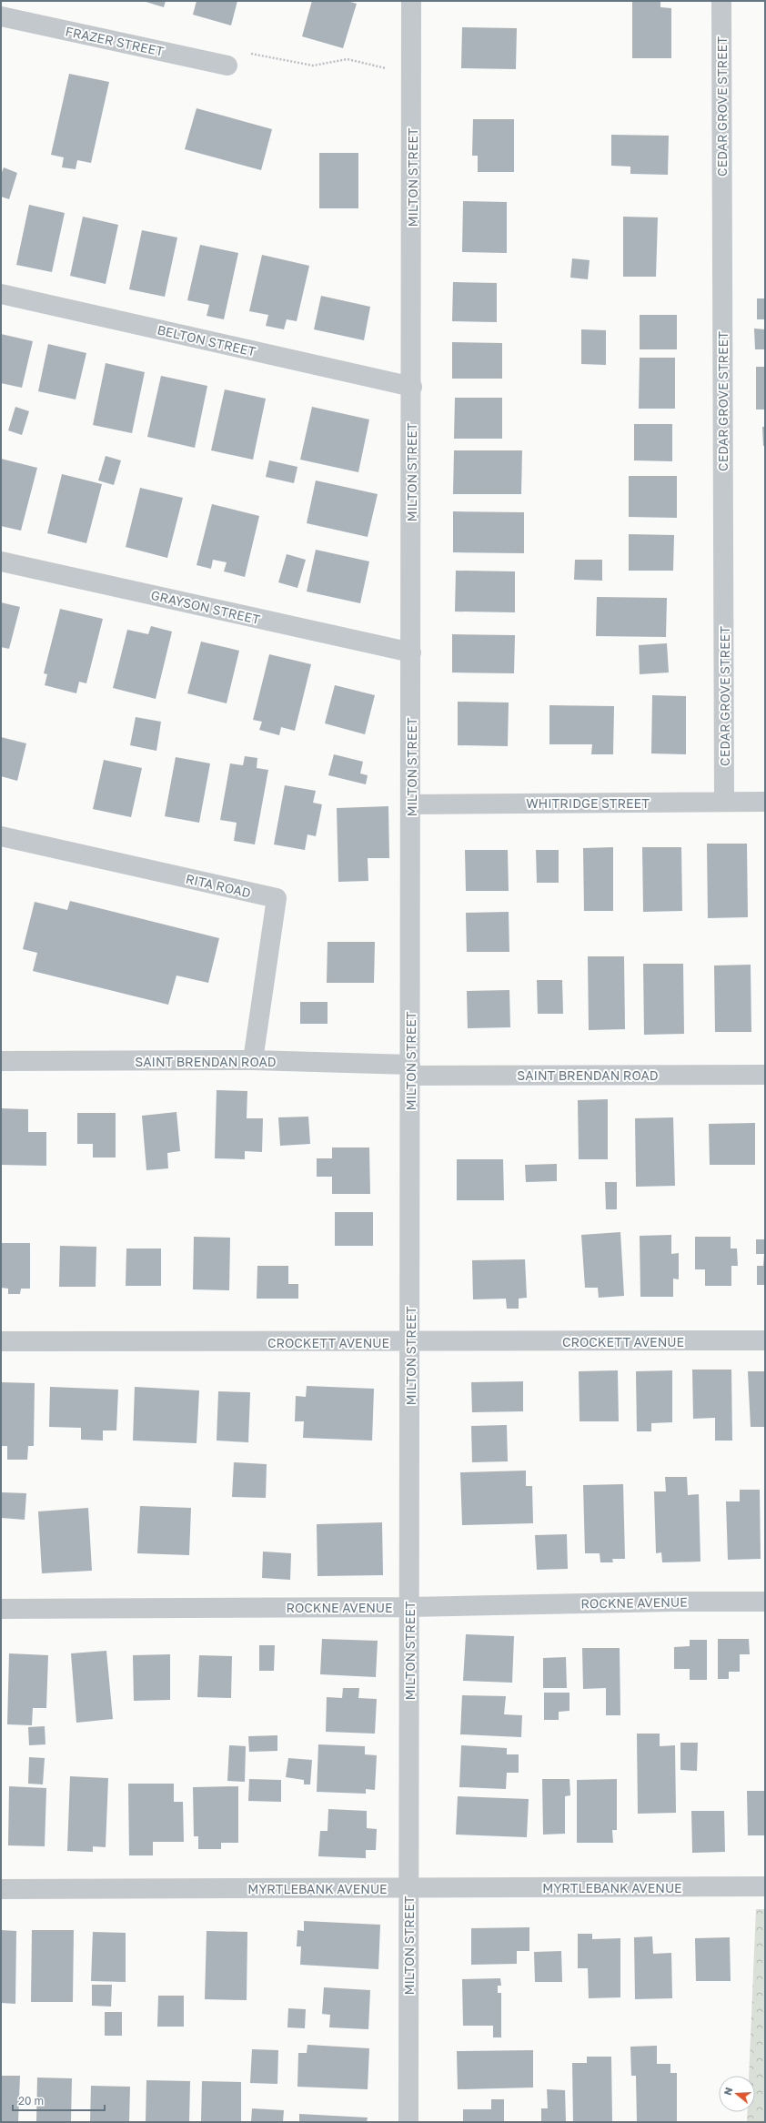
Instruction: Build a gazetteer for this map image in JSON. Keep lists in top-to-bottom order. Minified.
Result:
{"streets":{"street":["FRAZER STREET","CEDAR GROVE STREET","MILTON STREET","BELTON STREET","GRAYSON STREET","WHITRIDGE STREET","RITA ROAD","SAINT BRENDAN ROAD","CROCKETT AVENUE","ROCKNE AVENUE","MYRTLEBANK AVENUE"]},"crossings":[["CEDAR GROVE STREET","WHITRIDGE STREET"],["MILTON STREET","BELTON STREET"],["MILTON STREET","GRAYSON STREET"],["MILTON STREET","WHITRIDGE STREET"],["MILTON STREET","SAINT BRENDAN ROAD"],["MILTON STREET","CROCKETT AVENUE"],["MILTON STREET","ROCKNE AVENUE"],["MILTON STREET","MYRTLEBANK AVENUE"],["RITA ROAD","SAINT BRENDAN ROAD"]],"scale_bar":"20 m","north":"left"}
